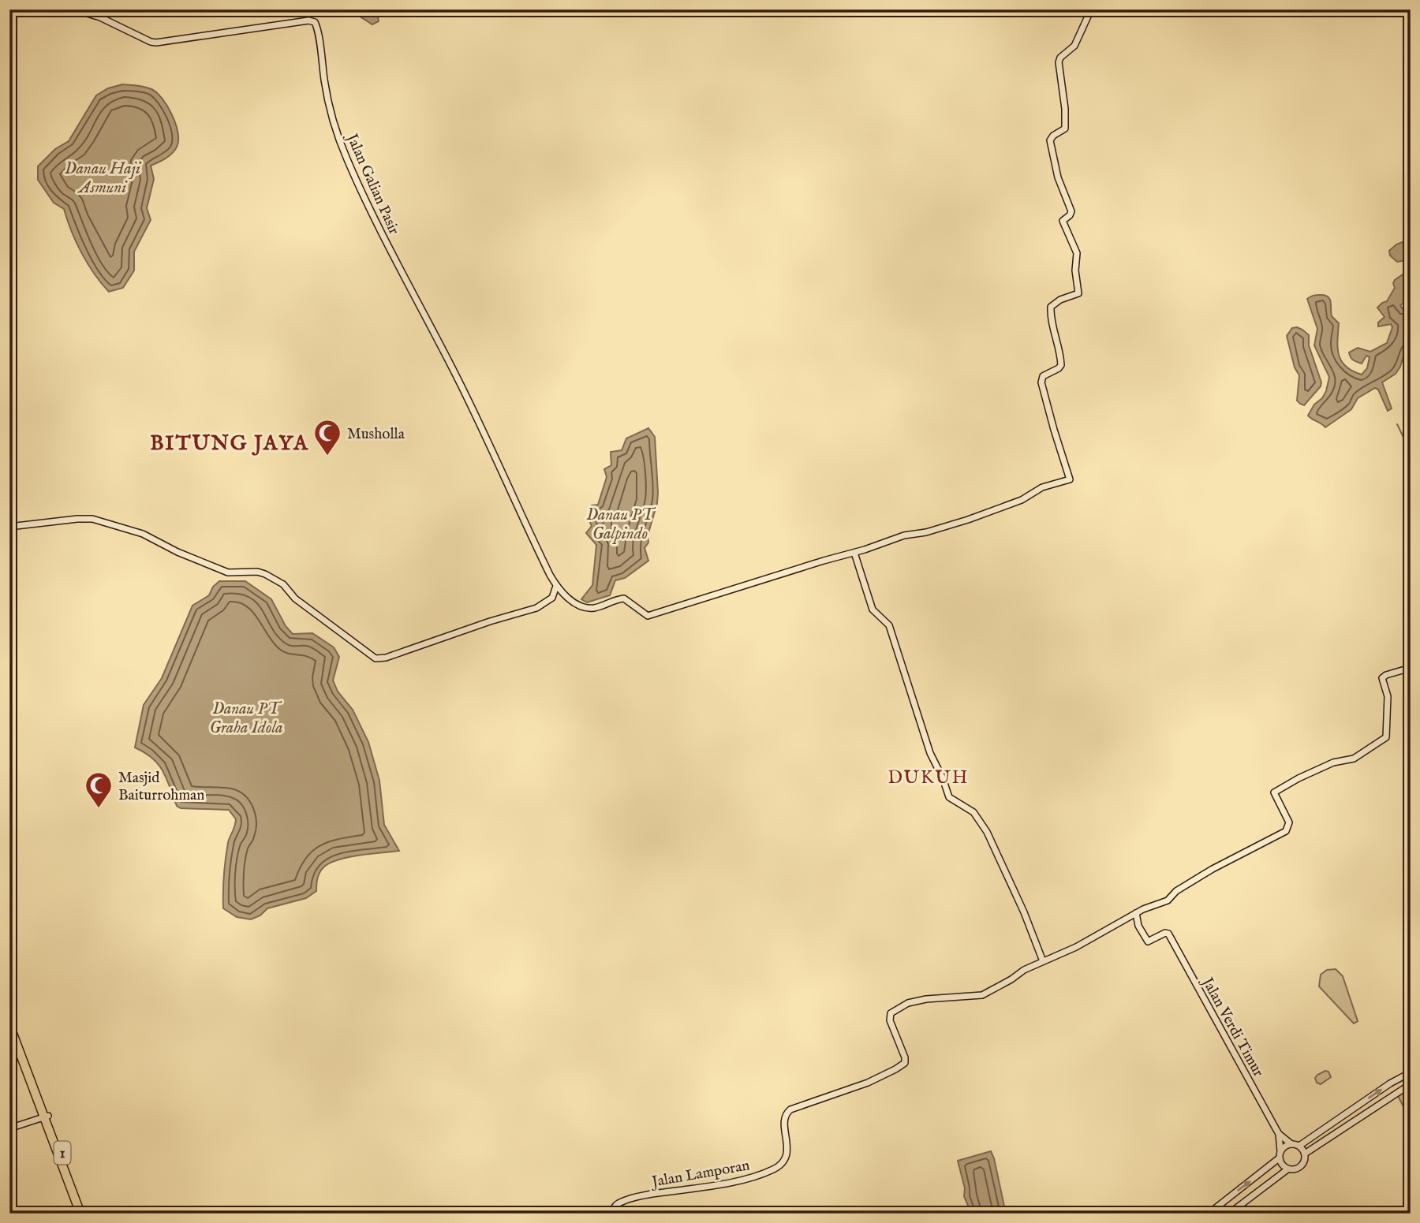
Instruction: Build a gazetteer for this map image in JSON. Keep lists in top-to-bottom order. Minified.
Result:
{"streets":{"highway":["1"],"street":["Jalan Galian Pasir","Jalan Verdi Timur","Jalan Lamporan"]},"districts":["BITUNG JAYA","DUKUH"],"water":["Danau Haji Asmuni","Danau PT Galpindo","Danau PT Graha Idola"],"places":{"mosque":["Musholla","Masjid Baiturrohman"]}}
